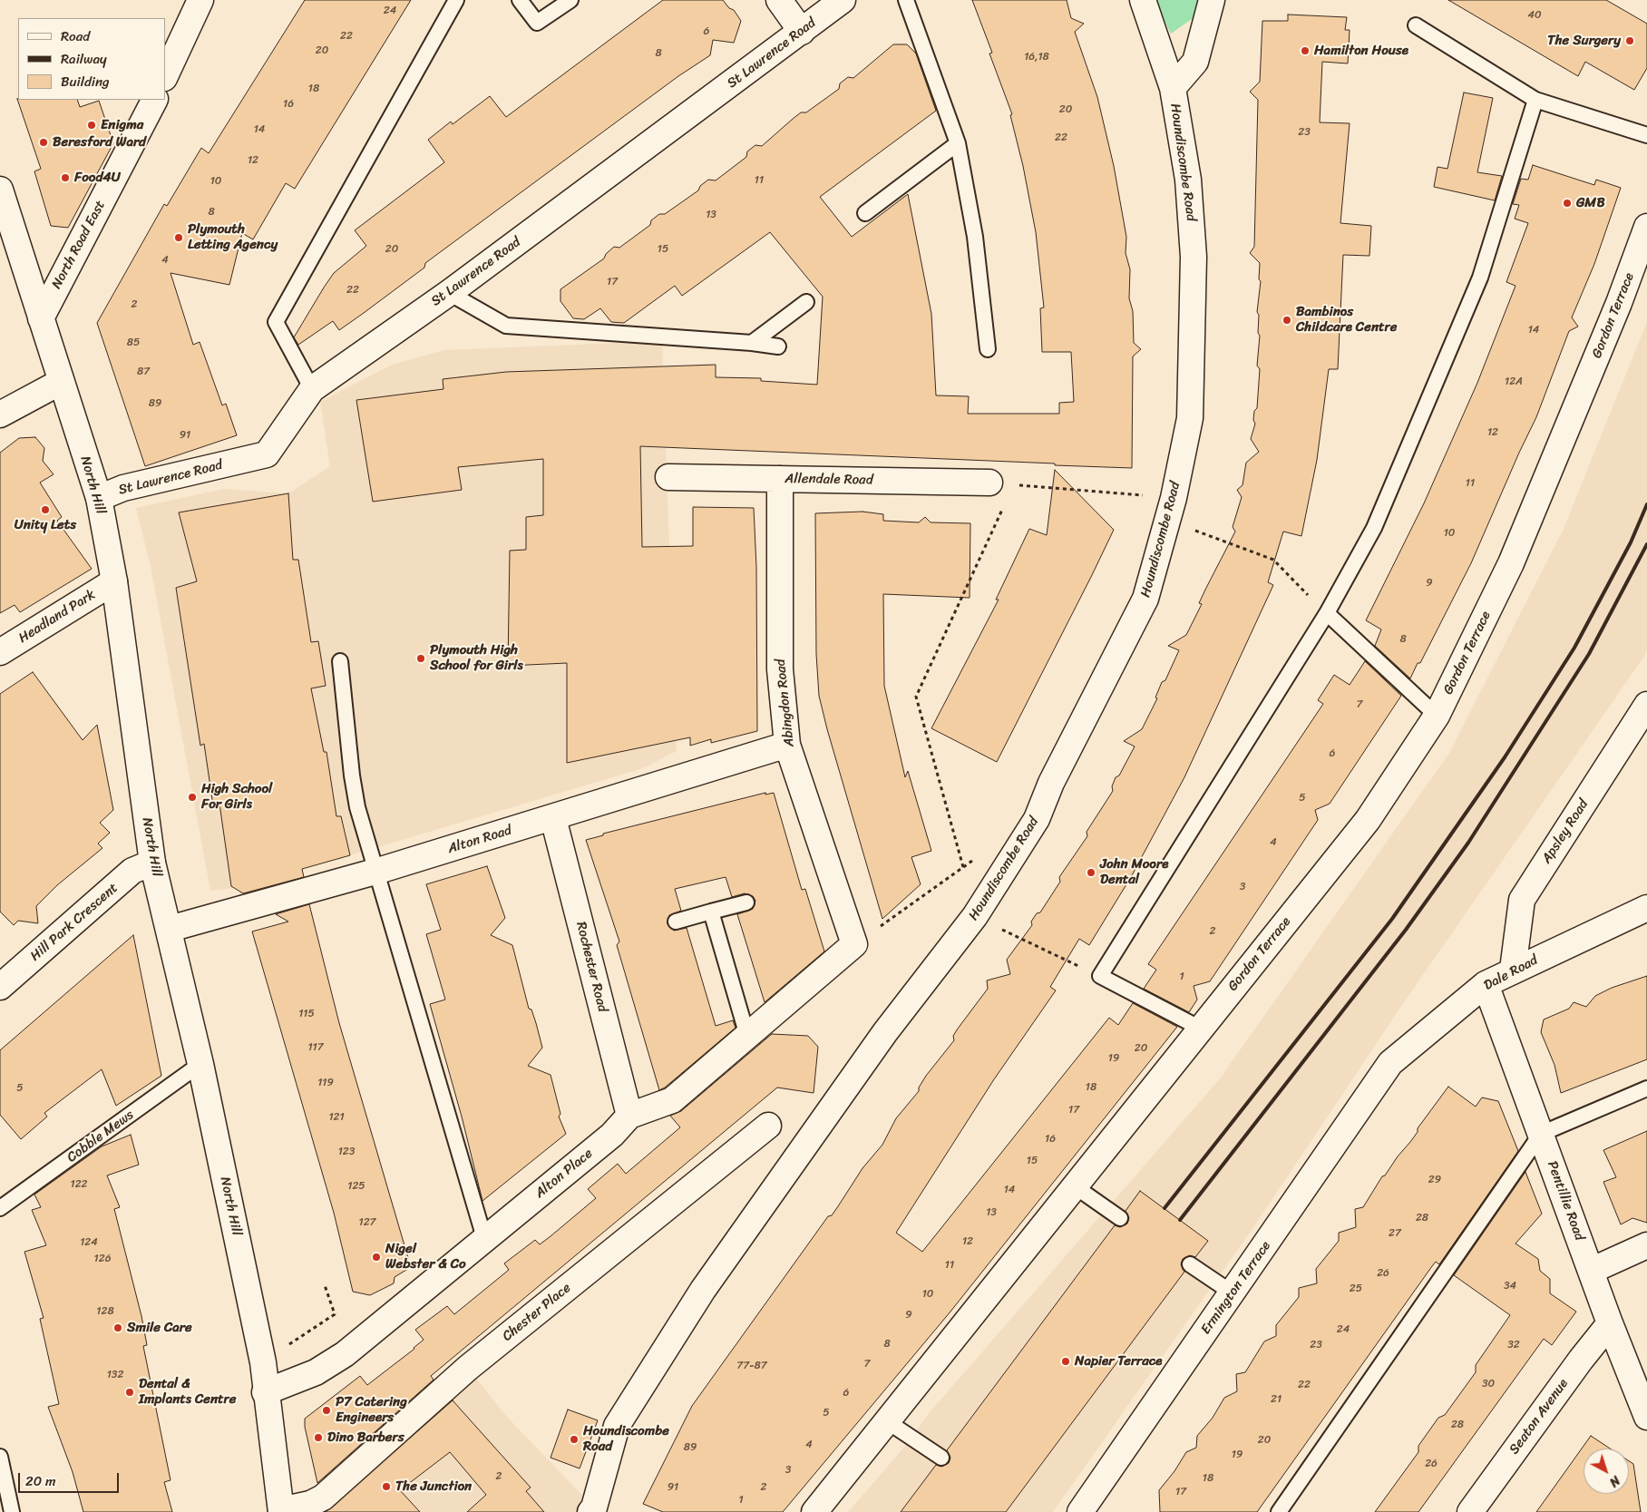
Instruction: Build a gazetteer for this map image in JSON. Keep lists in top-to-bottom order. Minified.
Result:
{"streets":{"street":["St Lawrence Road","Houndiscombe Road","North Road East","Gordon Terrace","Allendale Road","North Hill","Headland Park","Abingdon Road","Apsley Road","Alton Road","Hill Park Crescent","Rochester Road","Dale Road","Alton Place","Pentillie Road","Ermington Terrace","Chester Place","Seaton Avenue"],"lane":["Cobble Mews"]},"crossings":[["St Lawrence Road","North Hill"],["North Road East","North Hill"],["Allendale Road","Abingdon Road"],["North Hill","Headland Park"],["North Hill","Alton Road"],["North Hill","Hill Park Crescent"],["North Hill","Cobble Mews"],["North Hill","Alton Place"],["North Hill","Chester Place"],["Abingdon Road","Alton Road"],["Abingdon Road","Alton Place"],["Apsley Road","Dale Road"],["Alton Road","Rochester Road"],["Rochester Road","Alton Place"],["Dale Road","Pentillie Road"],["Dale Road","Ermington Terrace"],["Pentillie Road","Seaton Avenue"]],"places":["The Surgery","Hamilton House","Enigma","Beresford Ward","Food4U","GMB","Plymouth Letting Agency","Bambinos Childcare Centre","Unity Lets","Plymouth High School for Girls","High School For Girls","John Moore Dental","Nigel Webster & Co","Smile Care","Napier Terrace","Dental & Implants Centre","P7 Catering Engineers","Dino Barbers","Houndiscombe Road","The Junction"],"house_numbers":["24","40","6","22","20","8","16,18","18","16","20","14","23","22","12","11","10","8","13","20","15","4","17","22","2","14","85","87","12A","89","12","91","11","10","9","8","7","6","5","4","3","2","1","115","117","20","19","119","18","5","17","121","16","123","15","29","122","125","14","13","28","127","27","12","124","126","11","26","34","25","10","128","9","24","8","23","32","7","77-87","132","30","22","6","21","5","28","20","4","89","19","26","3","2","18","91","2","17","1"],"legend":["Road","Railway","Building"],"scale_bar":"20 m","north":"bottom right"}
